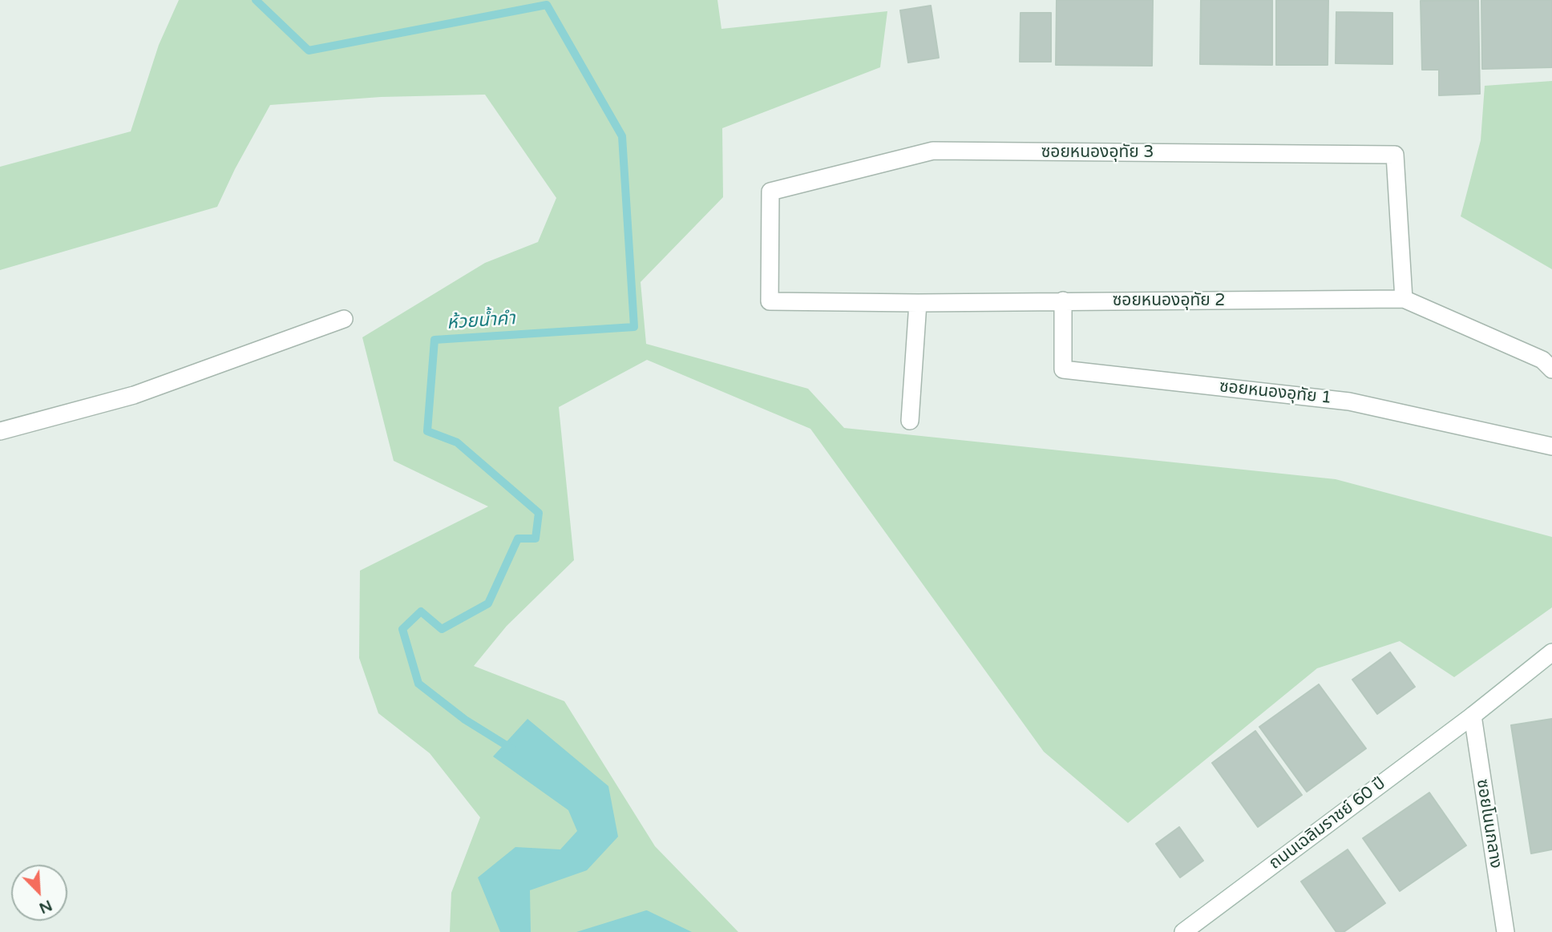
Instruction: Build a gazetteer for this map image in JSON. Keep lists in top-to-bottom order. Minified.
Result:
{"streets":{"street":["ซอยหนองอุทัย 3","ซอยหนองอุทัย 2","ซอยหนองอุทัย 1","ถนนเฉลิมราชย์ 60 ปี","ซอยโนนกลาง"]},"crossings":[["ซอยหนองอุทัย 3","ซอยหนองอุทัย 2"],["ซอยหนองอุทัย 2","ซอยหนองอุทัย 1"],["ถนนเฉลิมราชย์ 60 ปี","ซอยโนนกลาง"]],"water":["ห้วยน้ำคำ"],"north":"bottom right"}
